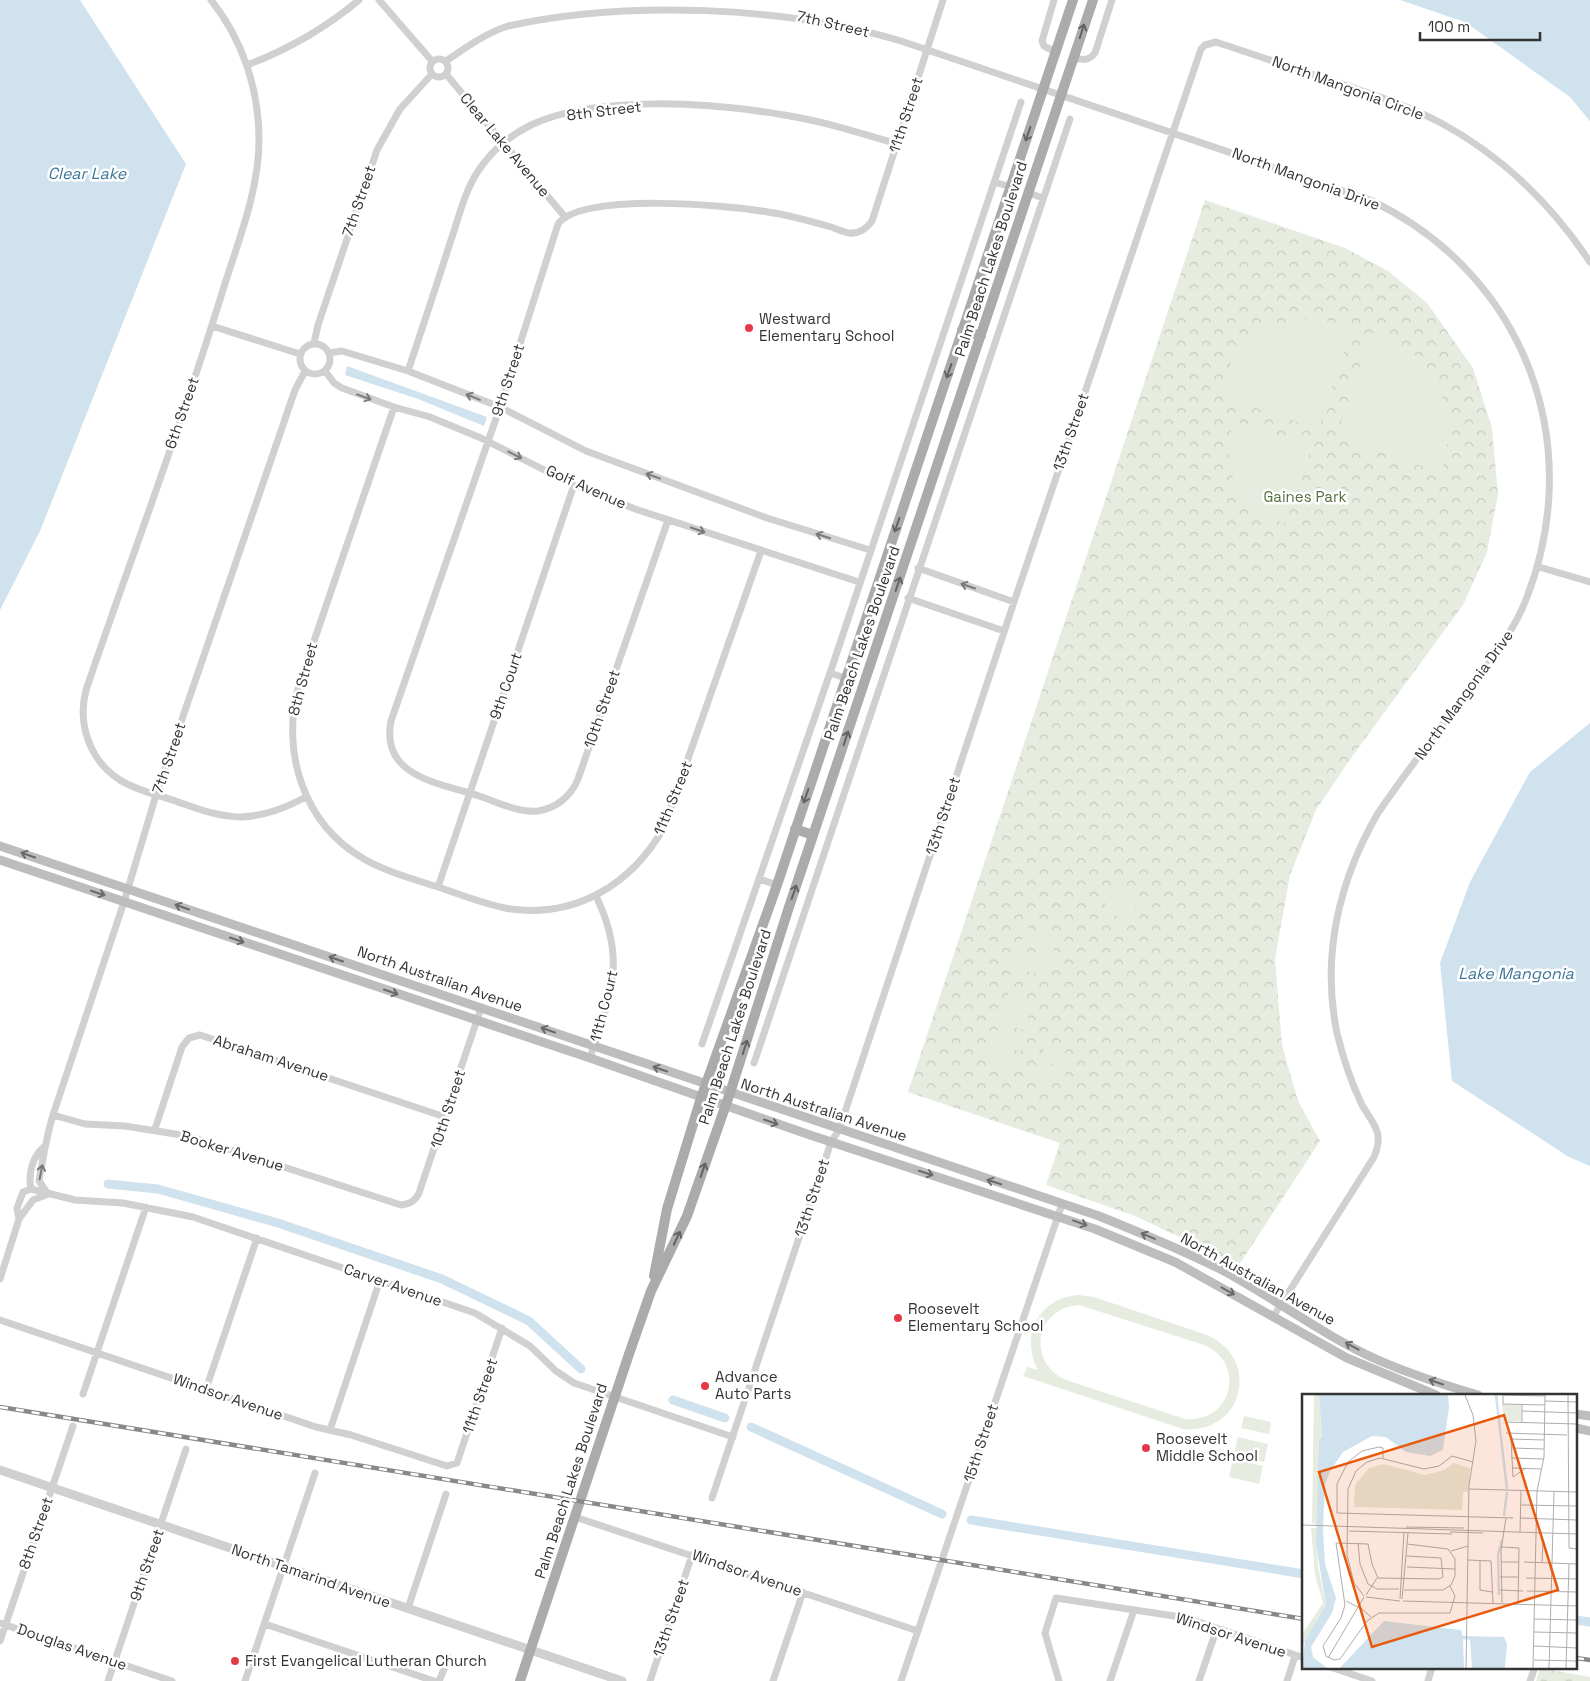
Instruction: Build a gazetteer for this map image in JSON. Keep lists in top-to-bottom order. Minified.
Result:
{"streets":{"main road":["Palm Beach Lakes Boulevard","North Australian Avenue"],"street":["7th Street","North Mangonia Circle","8th Street","11th Street","Clear Lake Avenue","North Mangonia Drive","9th Street","6th Street","13th Street","Golf Avenue","9th Court","10th Street","11th Court","Abraham Avenue","Booker Avenue","Carver Avenue","Windsor Avenue","15th Street","North Tamarind Avenue","Douglas Avenue"]},"crossings":[["7th Street","11th Street"],["7th Street","Clear Lake Avenue"],["7th Street","North Mangonia Drive"],["7th Street","Palm Beach Lakes Boulevard"],["7th Street","6th Street"],["7th Street","Golf Avenue"],["7th Street","North Australian Avenue"],["7th Street","Booker Avenue"],["7th Street","Carver Avenue"],["North Mangonia Circle","North Mangonia Drive"],["North Mangonia Circle","13th Street"],["8th Street","11th Street"],["8th Street","Clear Lake Avenue"],["8th Street","6th Street"],["8th Street","Golf Avenue"],["8th Street","9th Court"],["8th Street","North Tamarind Avenue"],["8th Street","Douglas Avenue"],["11th Street","Clear Lake Avenue"],["11th Street","9th Street"],["11th Street","Golf Avenue"],["11th Street","9th Court"],["11th Street","11th Court"],["11th Street","Carver Avenue"],["11th Street","Windsor Avenue"],["Clear Lake Avenue","9th Street"],["North Mangonia Drive","Palm Beach Lakes Boulevard"],["North Mangonia Drive","13th Street"],["North Mangonia Drive","North Australian Avenue"],["Palm Beach Lakes Boulevard","North Australian Avenue"],["Palm Beach Lakes Boulevard","Carver Avenue"],["Palm Beach Lakes Boulevard","Windsor Avenue"],["Palm Beach Lakes Boulevard","North Tamarind Avenue"],["9th Street","Golf Avenue"],["9th Street","9th Court"],["9th Street","10th Street"],["9th Street","North Tamarind Avenue"],["9th Street","Douglas Avenue"],["13th Street","North Australian Avenue"],["13th Street","Carver Avenue"],["13th Street","Windsor Avenue"],["Golf Avenue","9th Court"],["Golf Avenue","10th Street"],["9th Court","10th Street"],["10th Street","North Australian Avenue"],["10th Street","Abraham Avenue"],["10th Street","Booker Avenue"],["North Australian Avenue","11th Court"],["North Australian Avenue","15th Street"],["Abraham Avenue","Booker Avenue"],["Windsor Avenue","15th Street"]],"water":["Clear Lake","Lake Mangonia"],"parks":["Gaines Park"],"places":["Westward Elementary School","Roosevelt Elementary School","Advance Auto Parts","Roosevelt Middle School","First Evangelical Lutheran Church"],"scale_bar":"100 m"}
